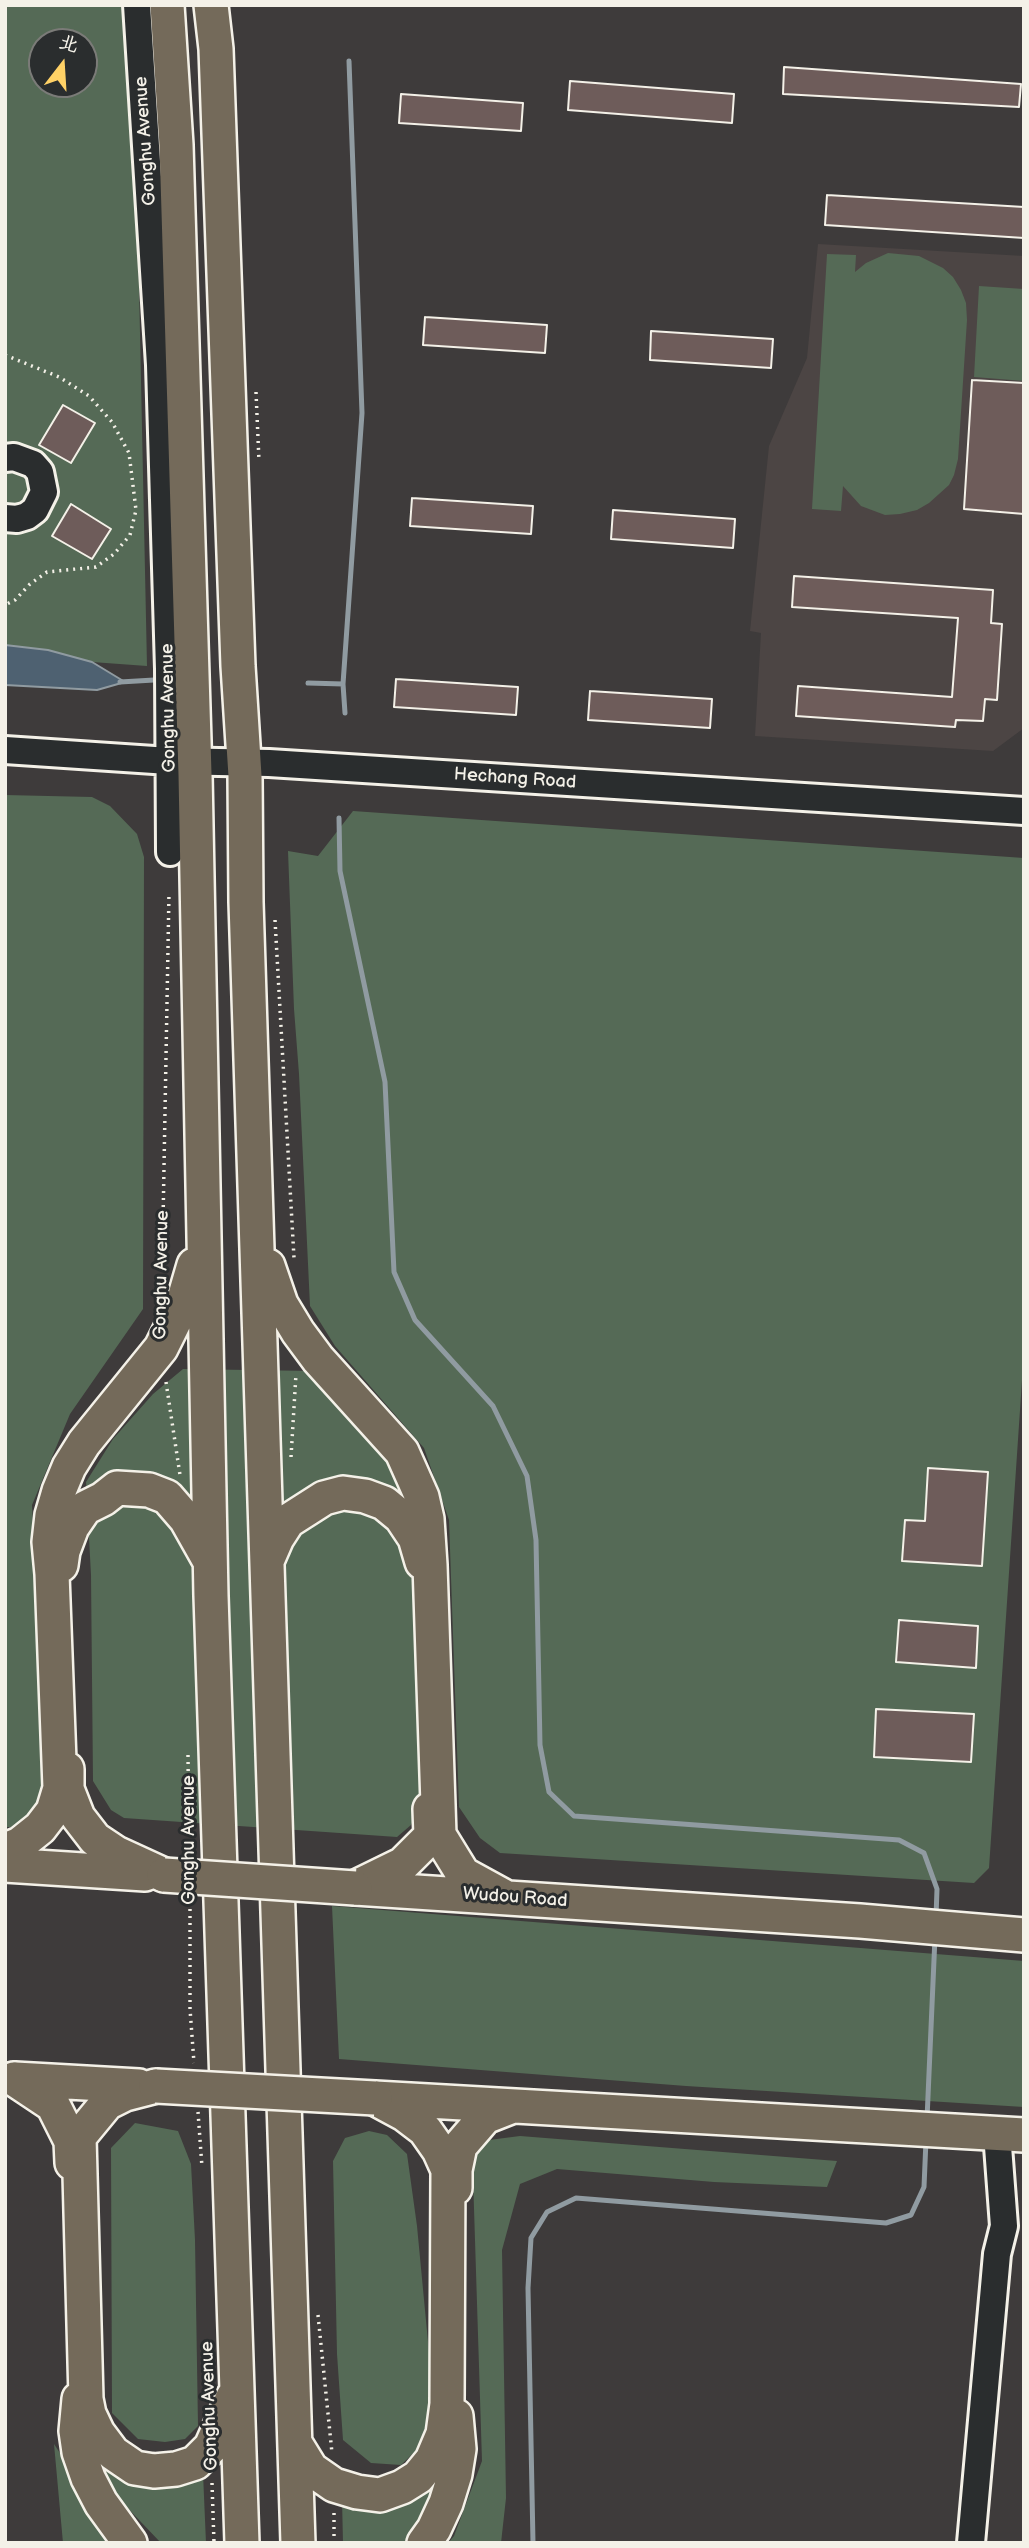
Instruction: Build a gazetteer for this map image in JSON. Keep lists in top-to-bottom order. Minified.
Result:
{"streets":{"main road":["Gonghu Avenue","Wudou Road"],"street":["Hechang Road"]},"crossings":[["Gonghu Avenue","Hechang Road"],["Gonghu Avenue","Wudou Road"]],"north":"top"}
